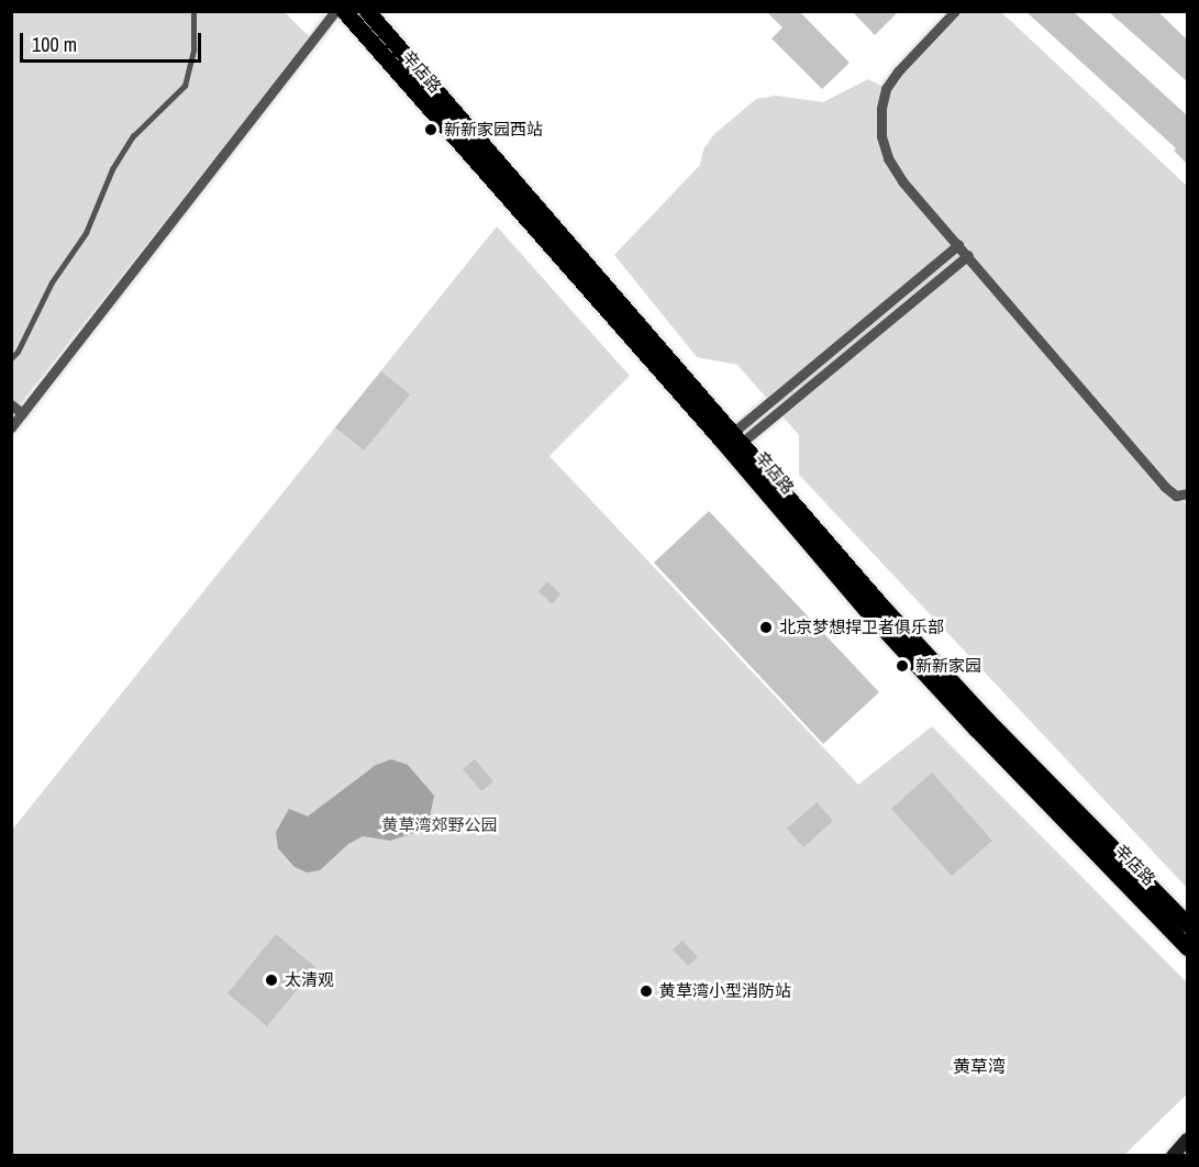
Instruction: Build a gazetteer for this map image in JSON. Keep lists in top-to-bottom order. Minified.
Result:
{"streets":{"main road":["辛店路"]},"districts":["黄草湾"],"parks":["黄草湾郊野公园"],"places":["新新家园西站","北京梦想捍卫者俱乐部","新新家园","太清观","黄草湾小型消防站"],"scale_bar":"100 m"}
